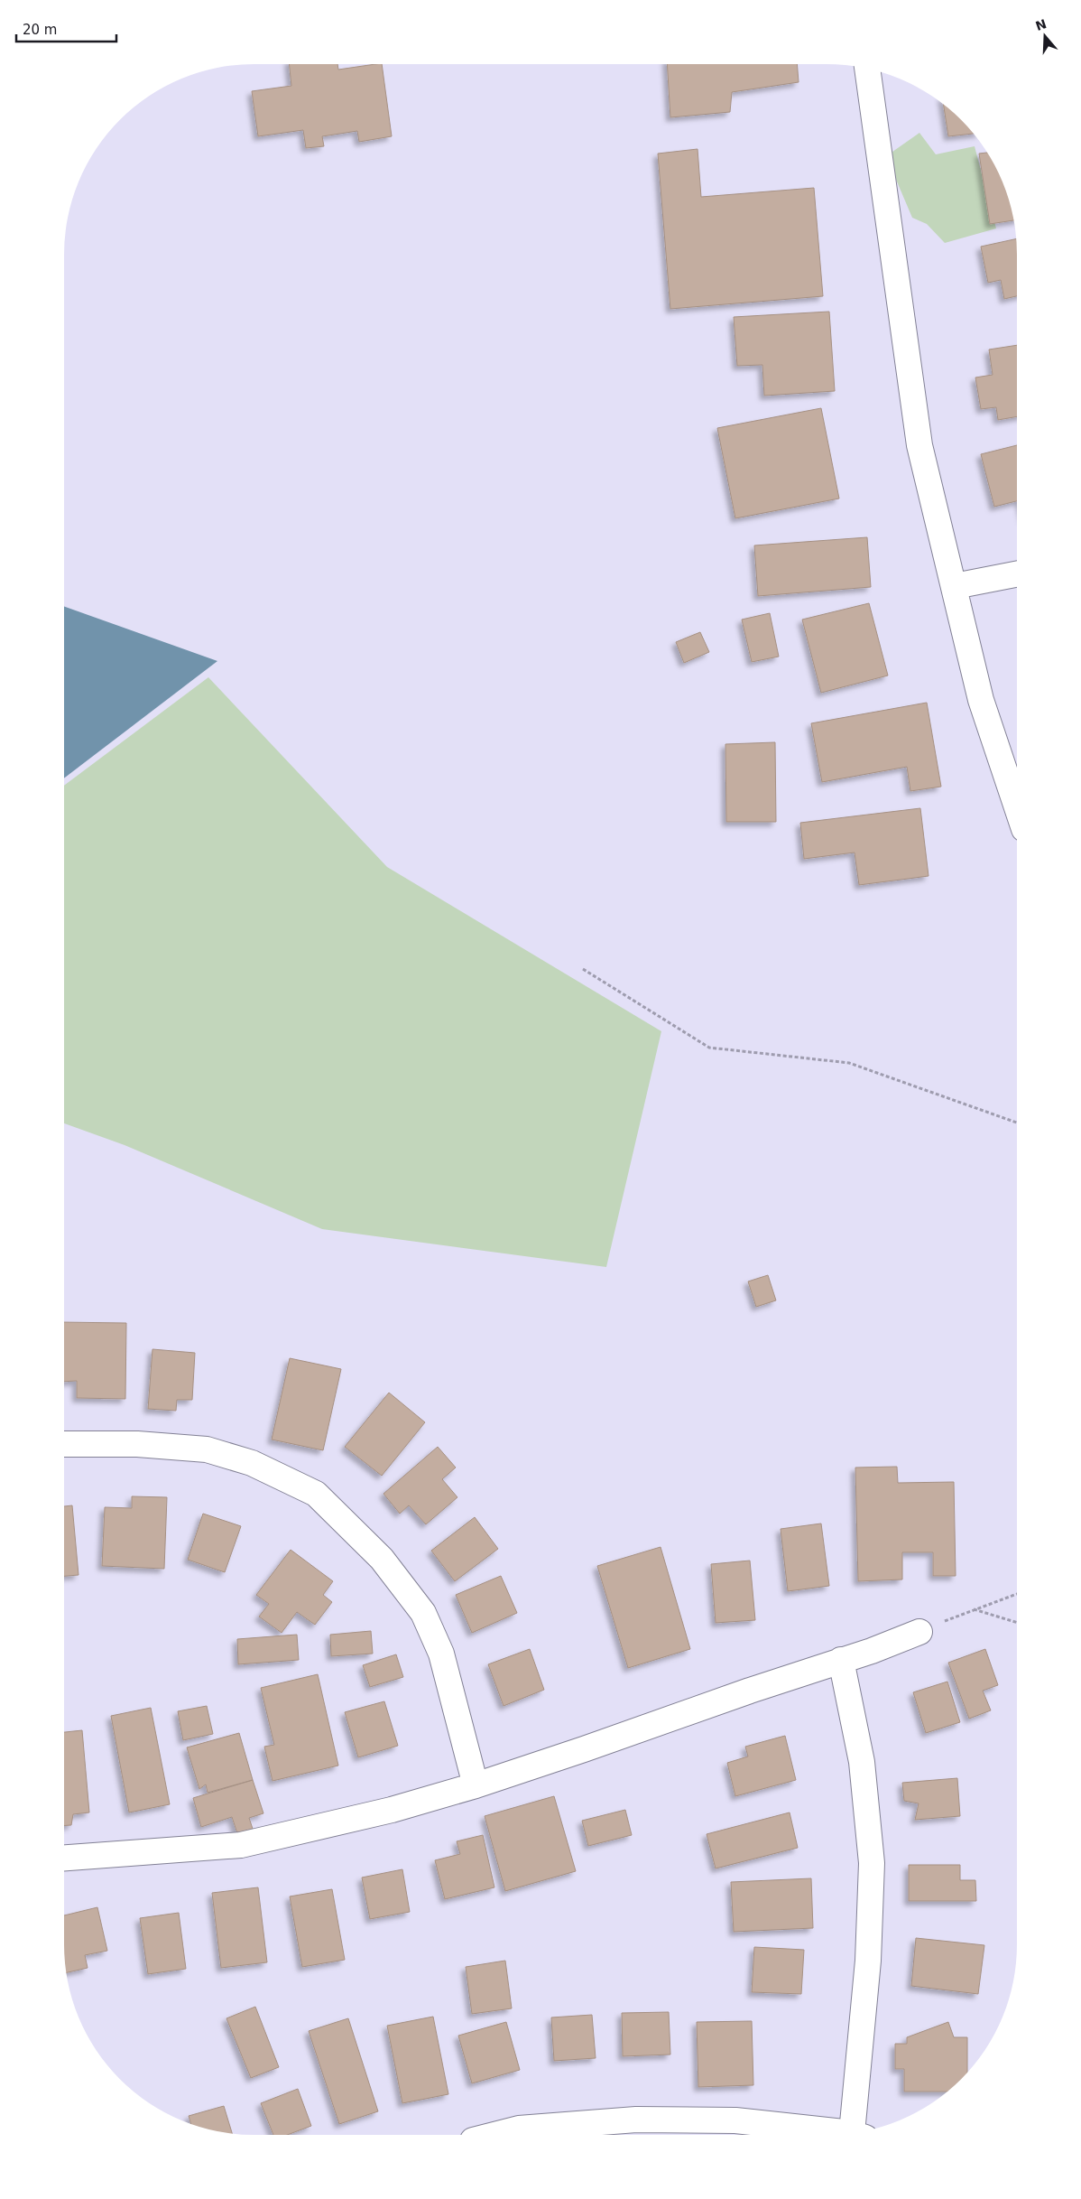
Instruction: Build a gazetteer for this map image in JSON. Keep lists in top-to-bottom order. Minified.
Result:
{"scale_bar":"20 m","north":"top"}
